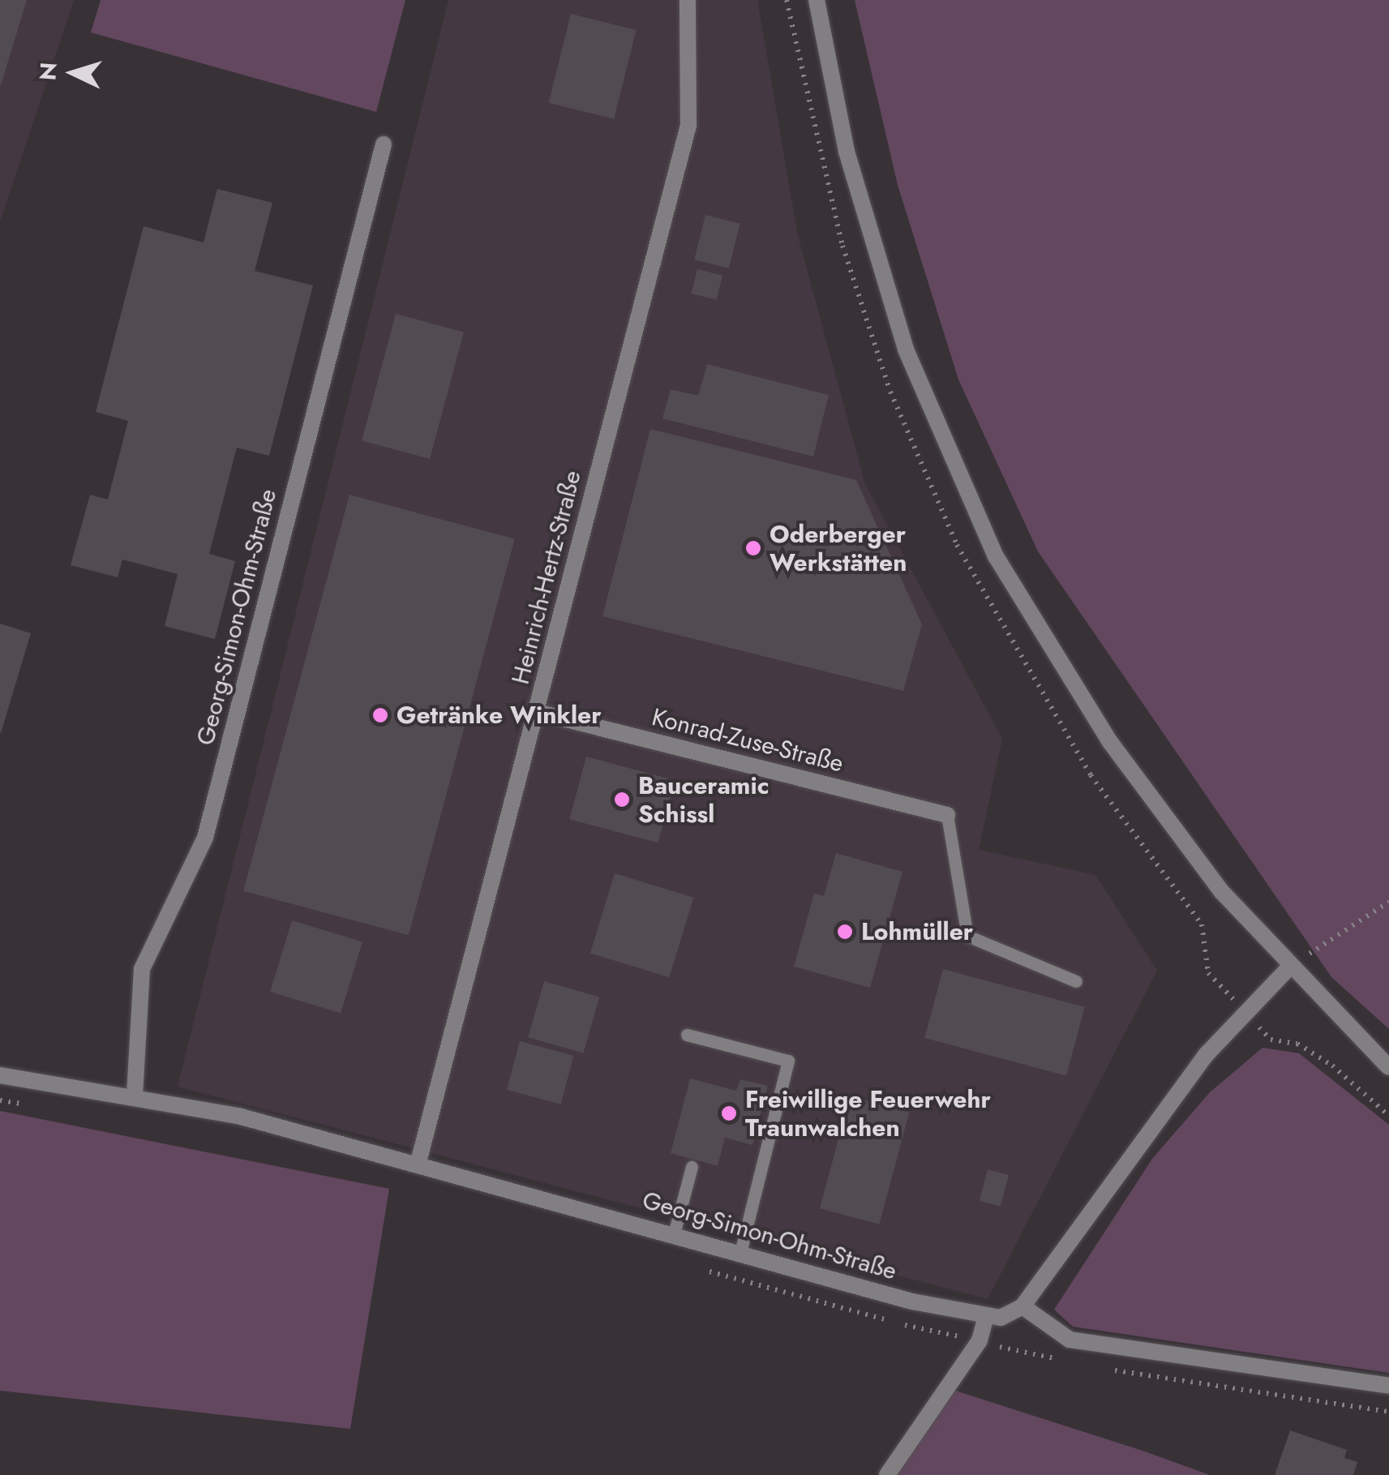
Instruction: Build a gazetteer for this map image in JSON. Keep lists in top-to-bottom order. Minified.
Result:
{"streets":{"street":["Heinrich-Hertz-Straße","Georg-Simon-Ohm-Straße","Konrad-Zuse-Straße"]},"crossings":[["Heinrich-Hertz-Straße","Georg-Simon-Ohm-Straße"],["Heinrich-Hertz-Straße","Konrad-Zuse-Straße"]],"places":["Oderberger Werkstätten","Getränke Winkler","Bauceramic Schissl","Lohmüller","Freiwillige Feuerwehr Traunwalchen"],"north":"left"}
